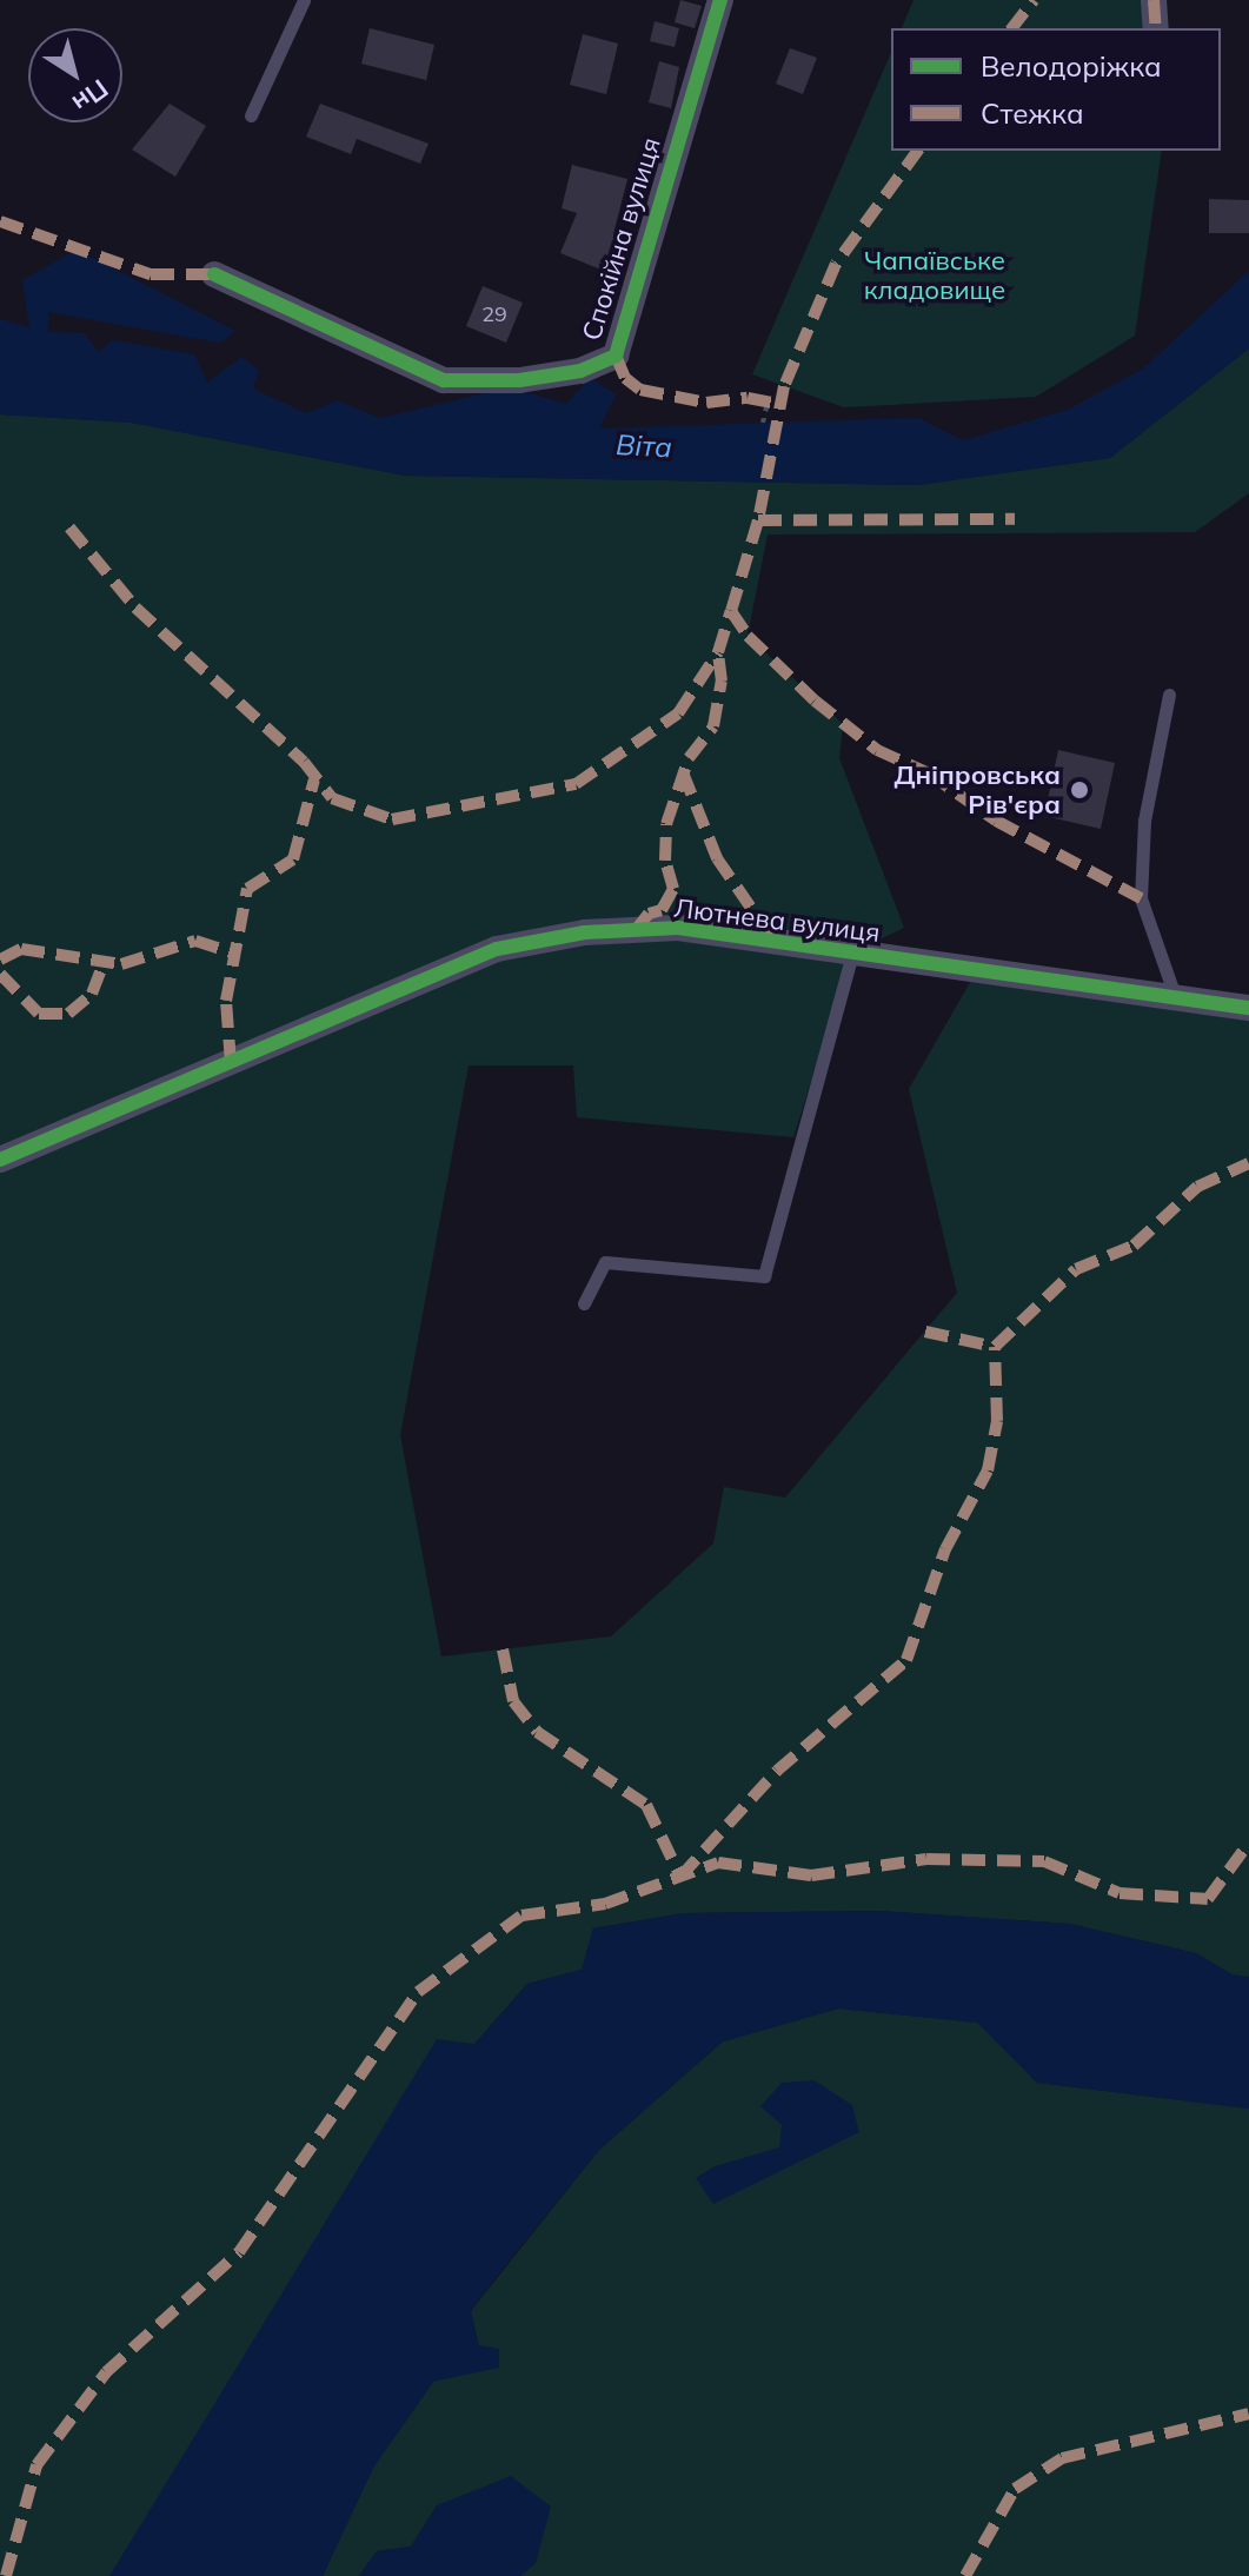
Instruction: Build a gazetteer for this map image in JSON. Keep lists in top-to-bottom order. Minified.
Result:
{"streets":{"street":["Спокійна вулиця","Лютнева вулиця"]},"water":["Віта"],"parks":["Чапаївське кладовище"],"places":["Дніпровська Рів'єра"],"house_numbers":["29"],"legend":["Велодоріжка","Стежка"],"north":"bottom right"}
